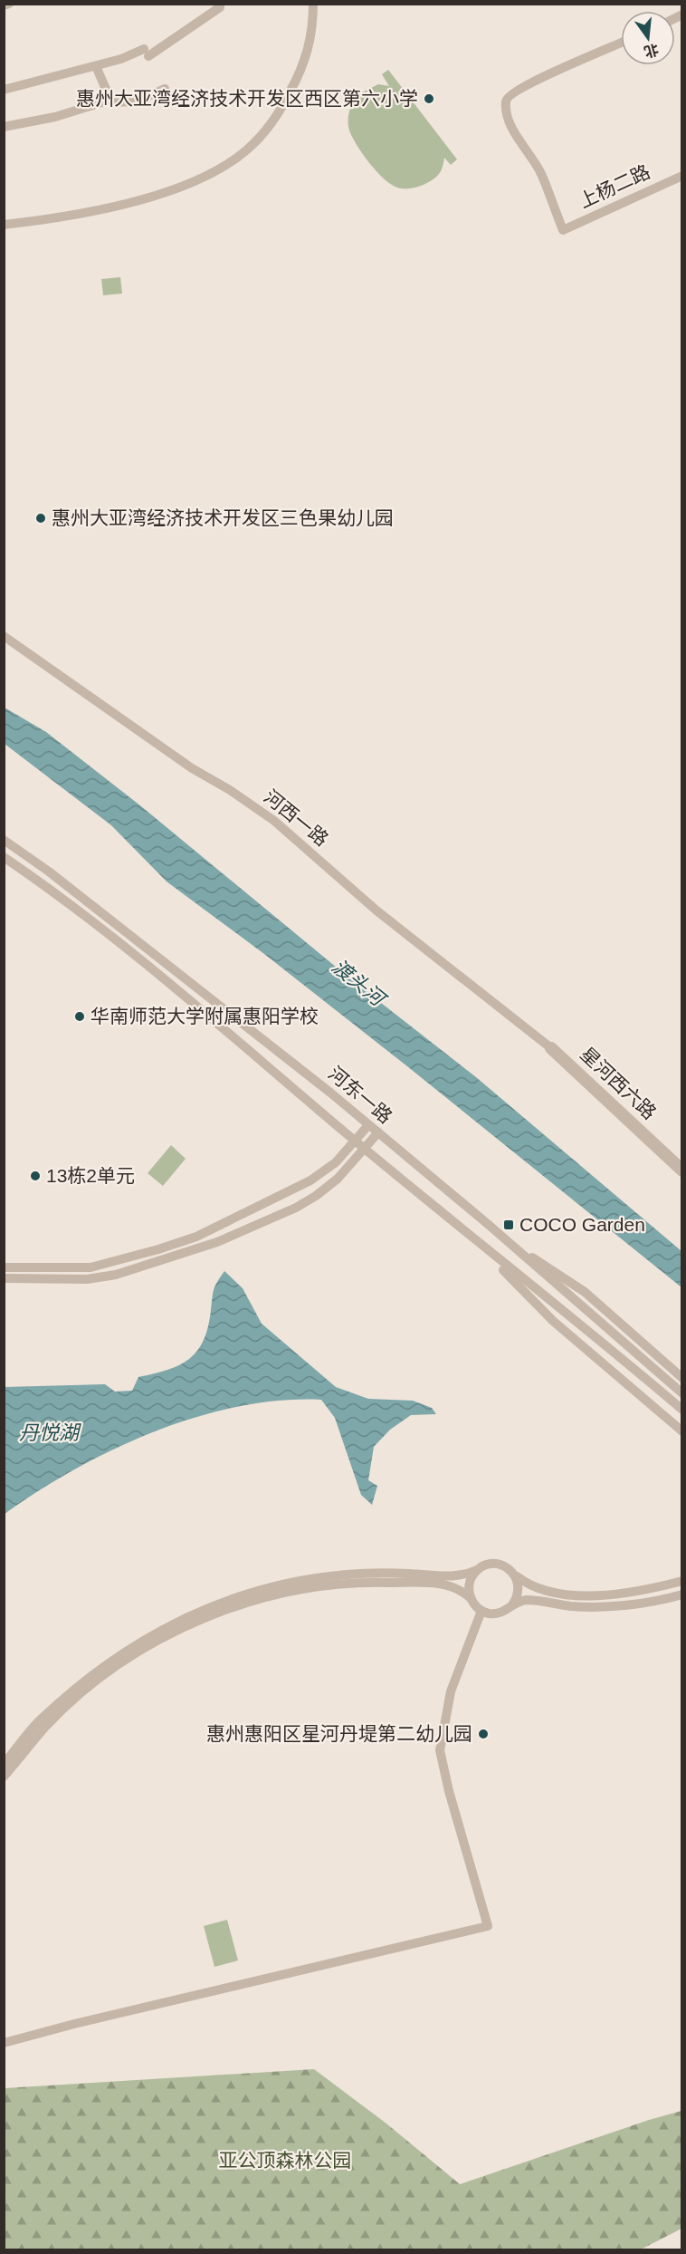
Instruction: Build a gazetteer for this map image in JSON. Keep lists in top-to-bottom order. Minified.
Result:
{"streets":{"street":["上杨二路","河西一路","星河西六路","河东一路"]},"crossings":[["河西一路","星河西六路"]],"water":["渡头河","丹悦湖"],"parks":["亚公顶森林公园"],"places":{"other":["惠州大亚湾经济技术开发区西区第六小学","惠州大亚湾经济技术开发区三色果幼儿园","华南师范大学附属惠阳学校","13栋2单元","惠州惠阳区星河丹堤第二幼儿园"],"transit":["COCO Garden"]},"north":"bottom"}
